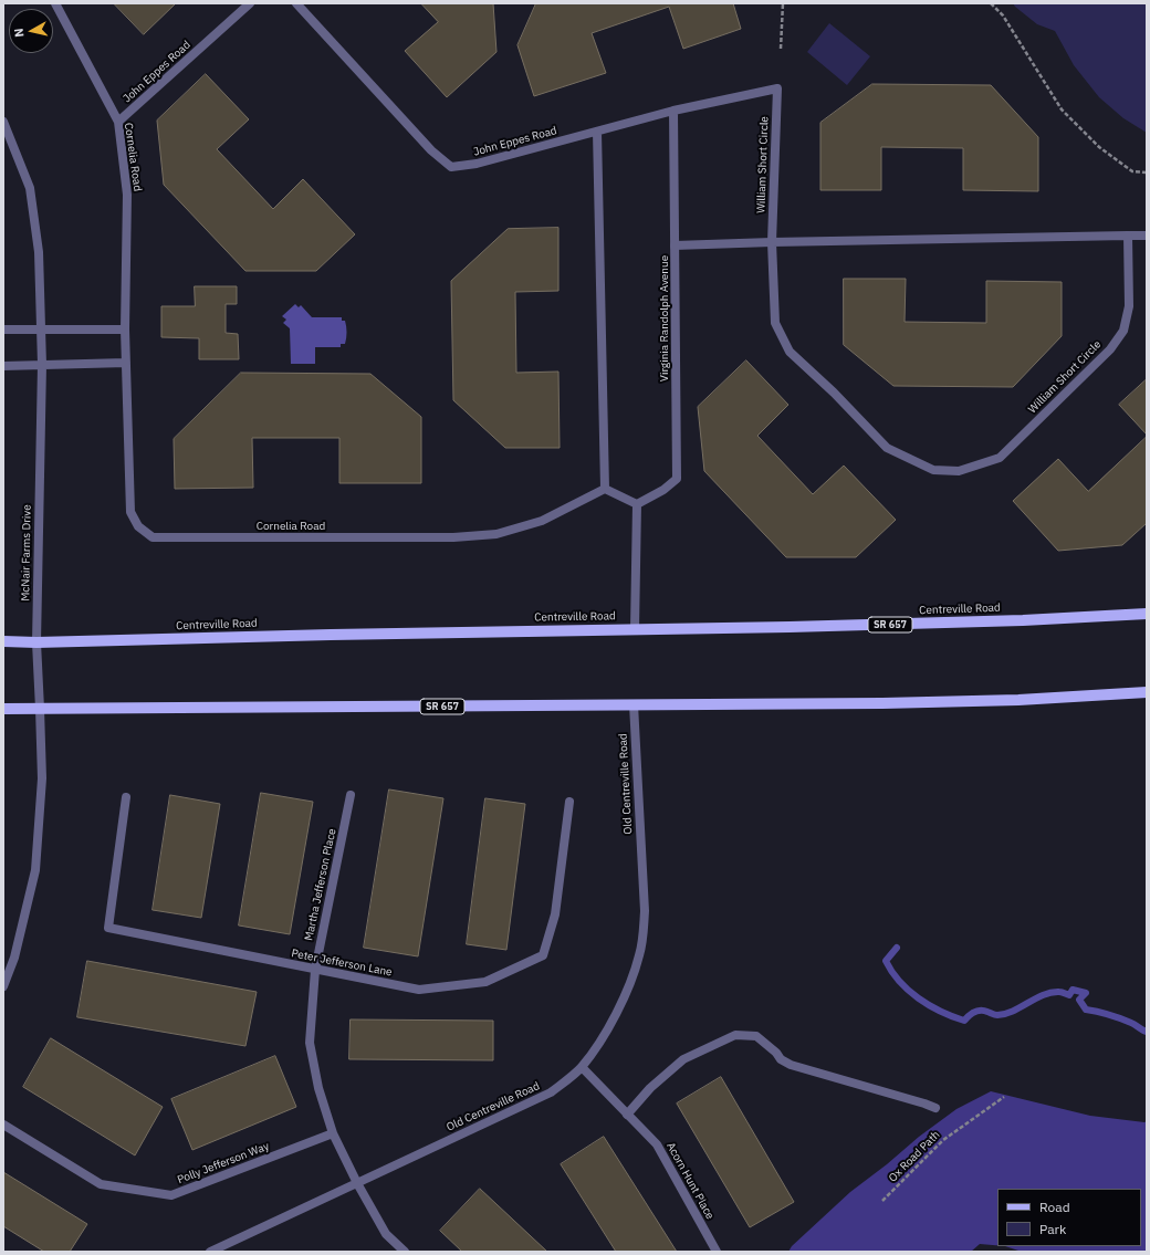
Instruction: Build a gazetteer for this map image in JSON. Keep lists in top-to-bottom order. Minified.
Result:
{"streets":{"main road":["Centreville Road","SR 657"],"street":["John Eppes Road","Cornelia Road","William Short Circle","Virginia Randolph Avenue","McNair Farms Drive","Old Centreville Road","Martha Jefferson Place","Peter Jefferson Lane","Polly Jefferson Way","Acorn Hunt Place"],"path":["Ox Road Path"]},"crossings":[["John Eppes Road","Cornelia Road"],["John Eppes Road","William Short Circle"],["John Eppes Road","Virginia Randolph Avenue"],["McNair Farms Drive","Centreville Road"],["McNair Farms Drive","SR 657"],["SR 657","Old Centreville Road"],["Old Centreville Road","Martha Jefferson Place"],["Old Centreville Road","Acorn Hunt Place"],["Martha Jefferson Place","Peter Jefferson Lane"],["Martha Jefferson Place","Polly Jefferson Way"]],"legend":["Road","Park"],"north":"left"}
